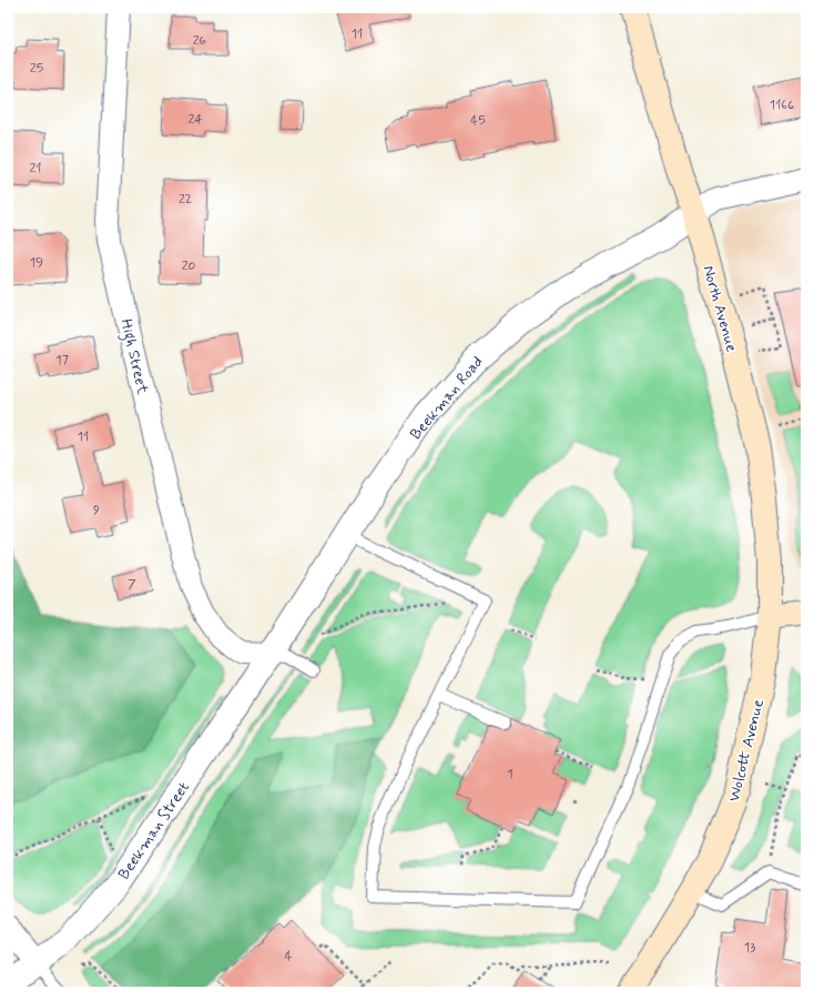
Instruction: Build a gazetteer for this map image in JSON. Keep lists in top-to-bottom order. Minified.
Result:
{"streets":{"main road":["North Avenue","Wolcott Avenue"],"street":["High Street","Beekman Road","Beekman Street"]},"crossings":[["North Avenue","Beekman Road"],["North Avenue","Wolcott Avenue"],["High Street","Beekman Road"],["High Street","Beekman Street"],["Beekman Road","Beekman Street"]],"house_numbers":["11","26","25","1166","24","45","21","22","19","20","17","11","9","7","1","13","4"]}
